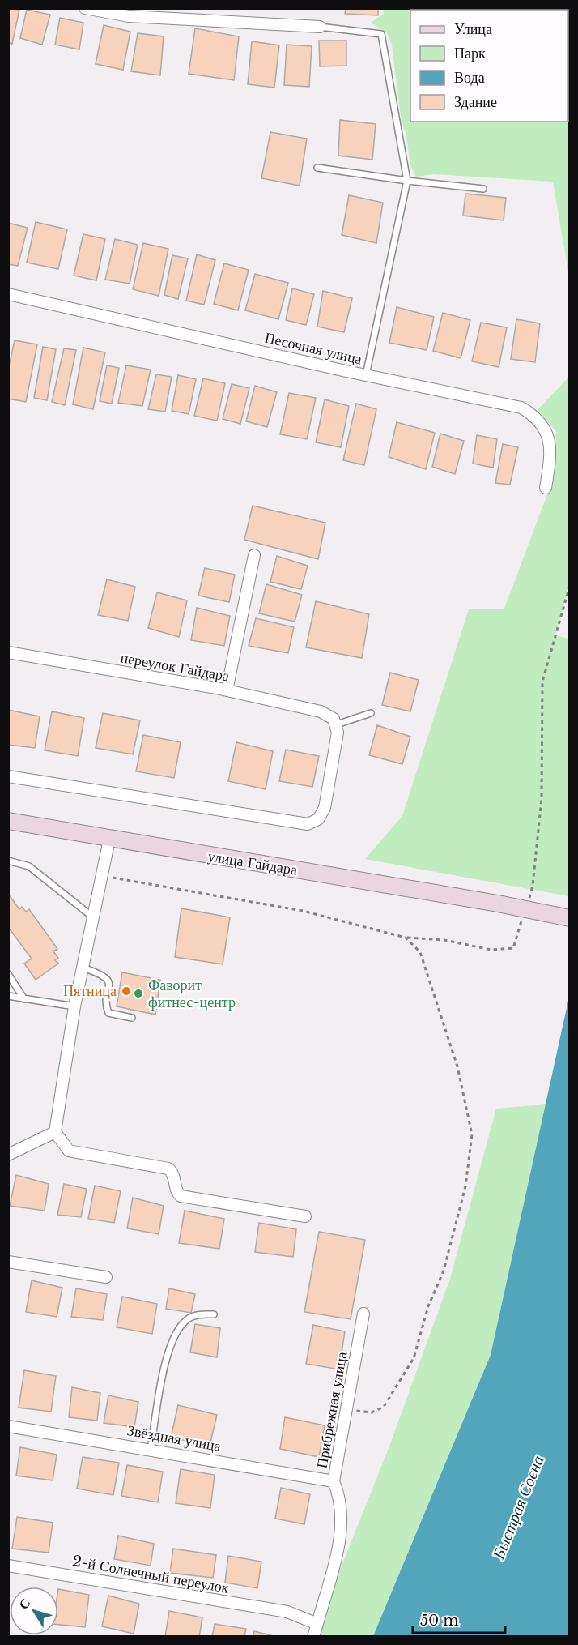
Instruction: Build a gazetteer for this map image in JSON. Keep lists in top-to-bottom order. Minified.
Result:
{"streets":{"main road":["улица Гайдара"],"street":["Песочная улица","переулок Гайдара","Прибрежная улица","Звёздная улица","2-й Солнечный переулок"]},"crossings":[["Прибрежная улица","Звёздная улица"],["Прибрежная улица","2-й Солнечный переулок"]],"water":["Быстрая Сосна"],"places":["Пятница","Фаворит фитнес-центр"],"legend":["Улица","Парк","Вода","Здание"],"scale_bar":"50 m","north":"top left"}
